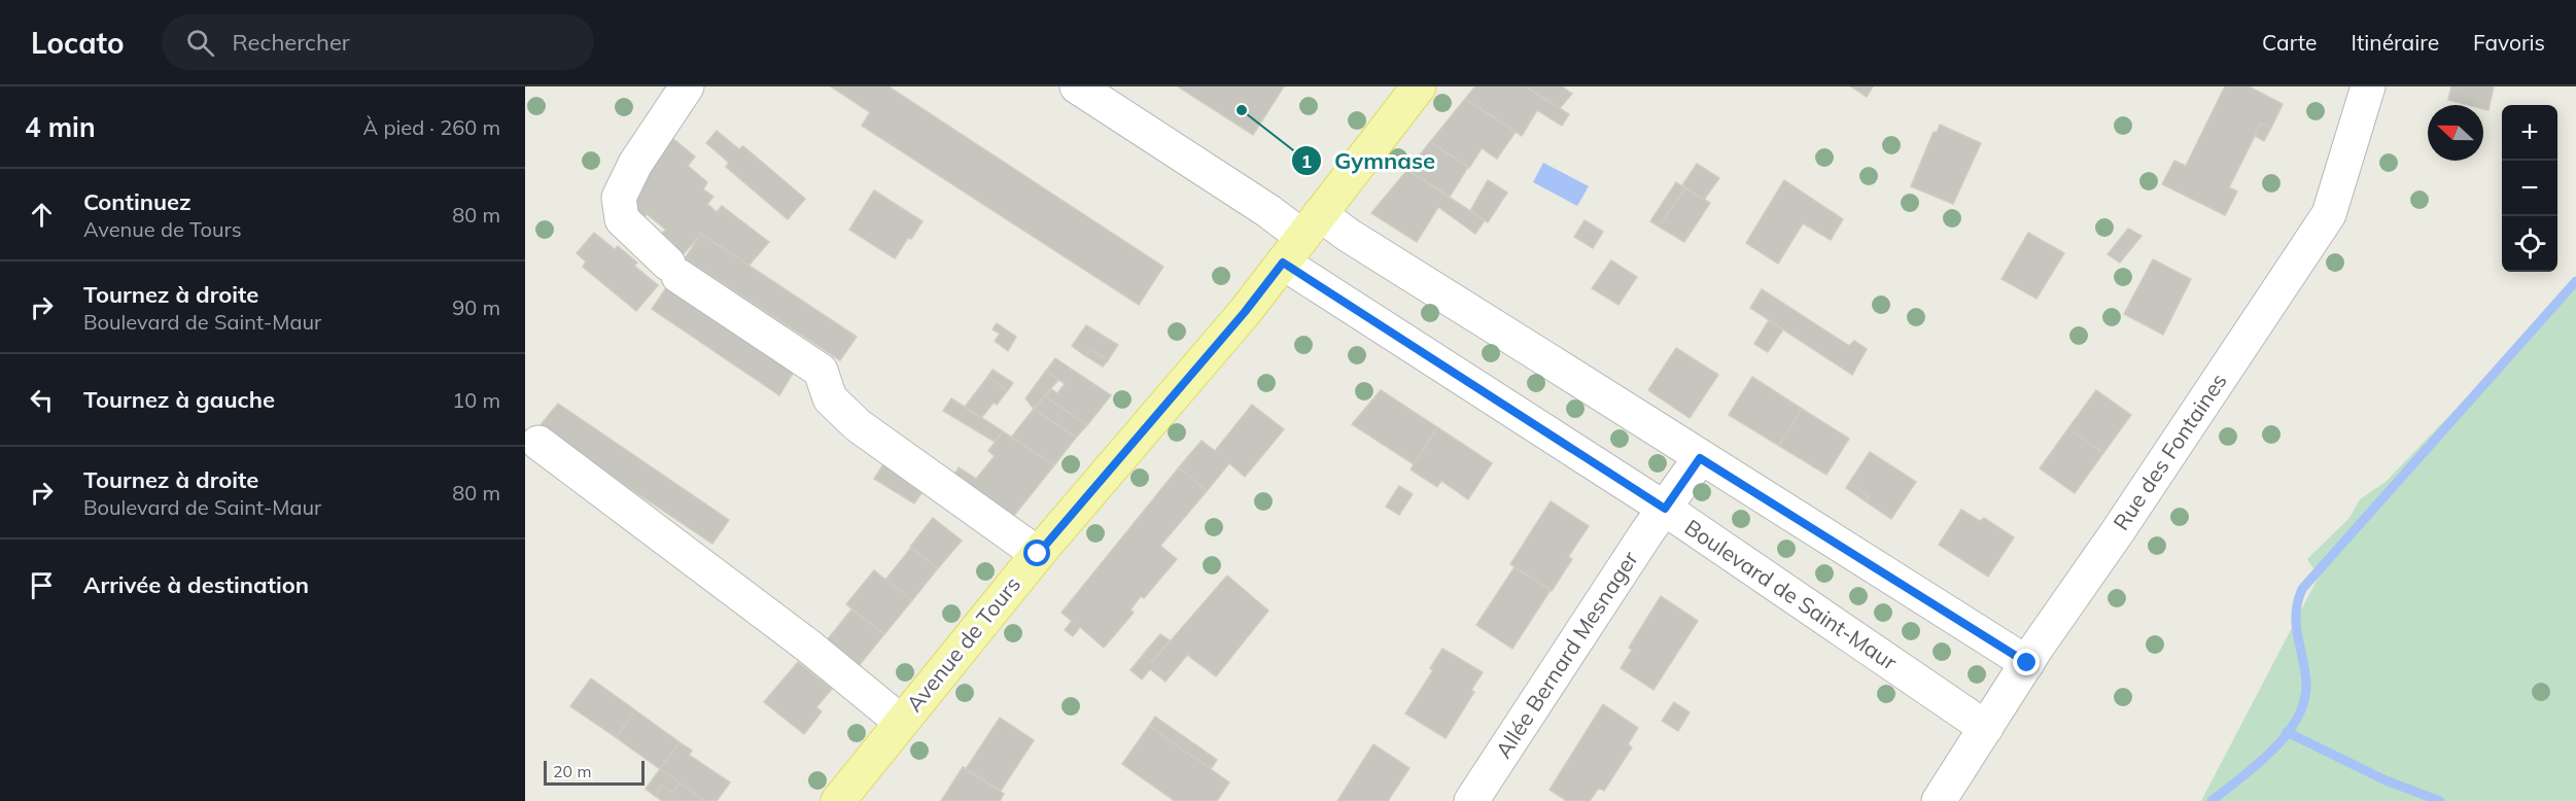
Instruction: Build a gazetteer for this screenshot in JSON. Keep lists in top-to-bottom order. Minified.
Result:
{"streets":{"main road":["Avenue de Tours"],"street":["Rue des Fontaines","Boulevard de Saint-Maur","Allée Bernard Mesnager"]},"crossings":[["Rue des Fontaines","Boulevard de Saint-Maur"],["Boulevard de Saint-Maur","Avenue de Tours"],["Boulevard de Saint-Maur","Allée Bernard Mesnager"]],"places":["Gymnase"],"scale_bar":"20 m","north":"left","page":{"header":"Locato","search":"Rechercher","nav":["Carte","Itinéraire","Favoris"],"heading":["4 min","À pied · 260 m"],"map_buttons":["+","−"],"list":[["Continuez","Avenue de Tours","80 m"],["Tournez à droite","Boulevard de Saint-Maur","90 m"],["Tournez à gauche","10 m"],["Tournez à droite","Boulevard de Saint-Maur","80 m"],"Arrivée à destination"],"scale":"20 m"}}
